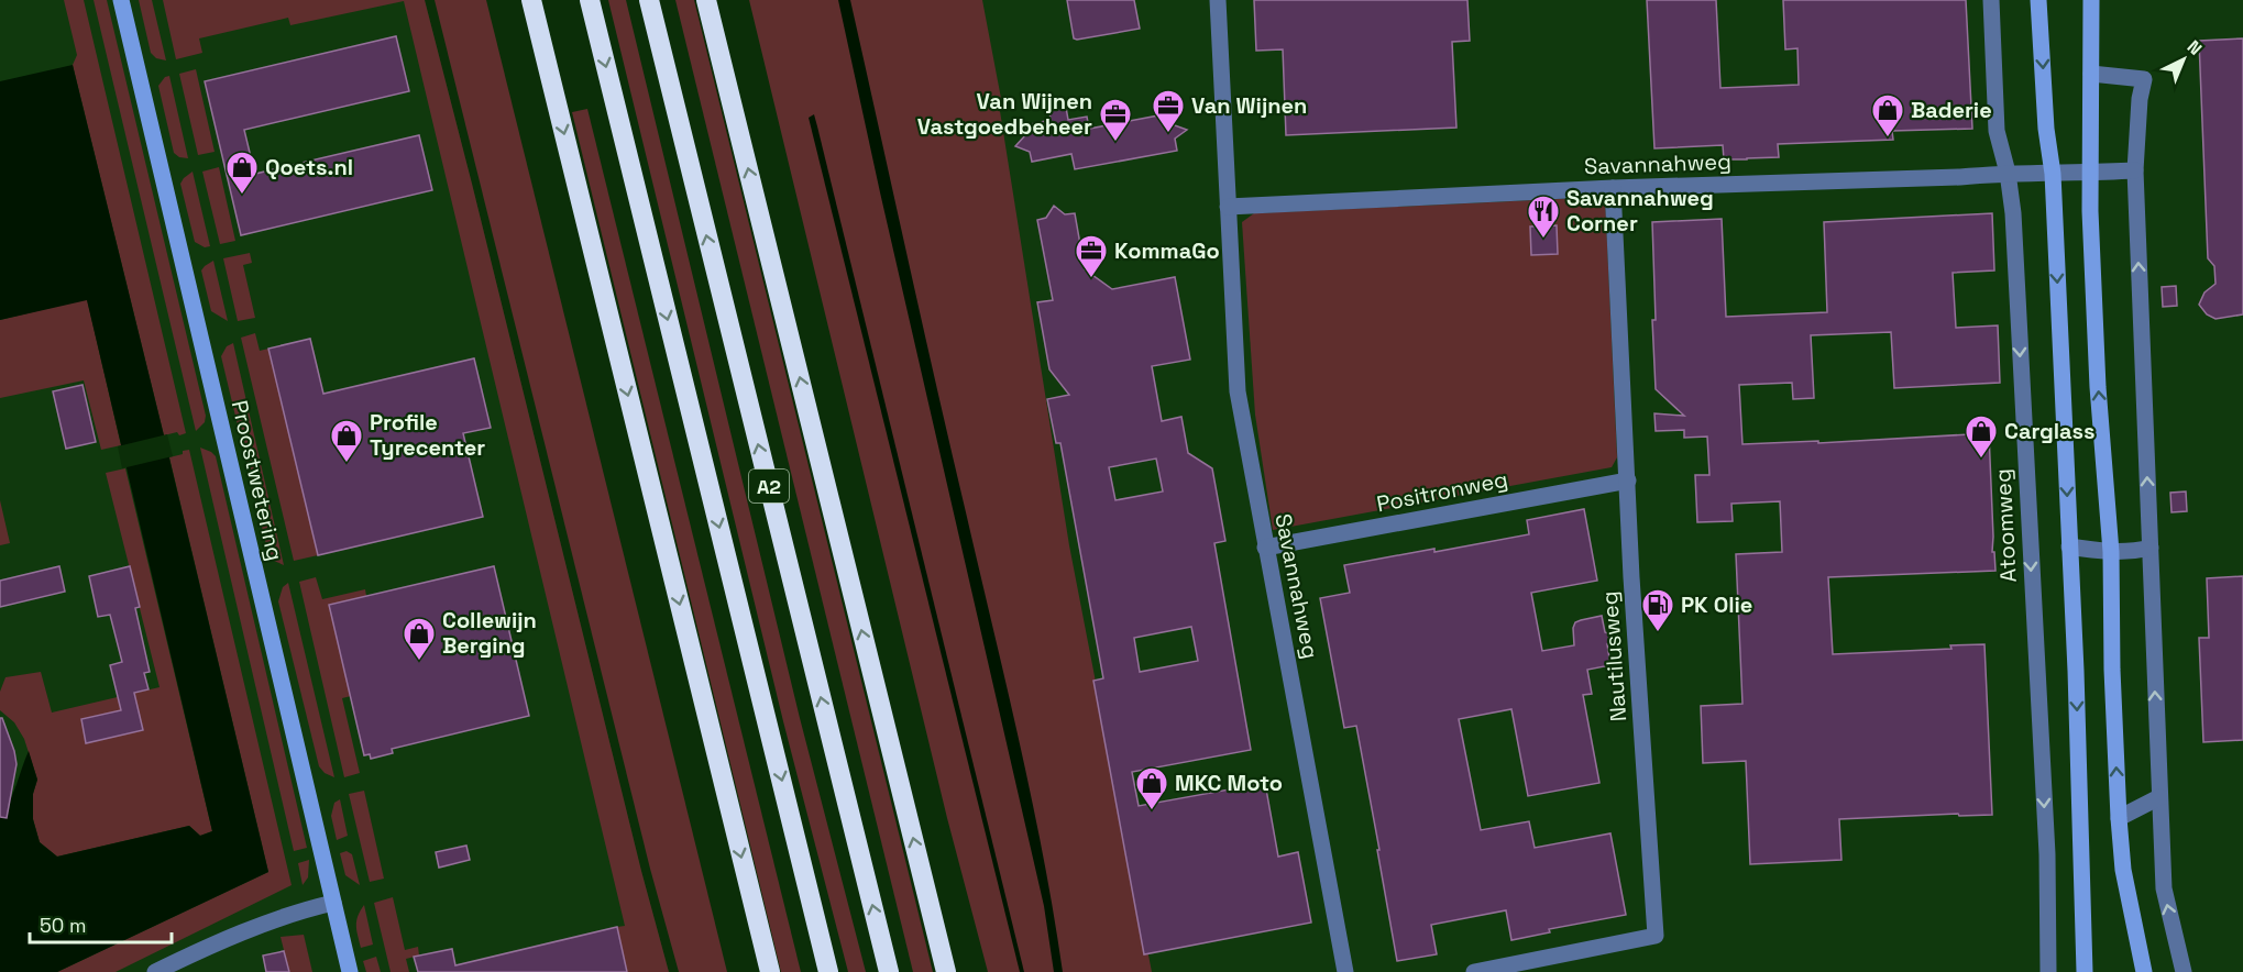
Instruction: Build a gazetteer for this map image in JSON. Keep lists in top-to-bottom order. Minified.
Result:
{"streets":{"highway":["A2"],"main road":["Proostwetering"],"street":["Savannahweg","Positronweg","Atoomweg","Nautilusweg"]},"crossings":[["Savannahweg","Positronweg"],["Savannahweg","Atoomweg"],["Savannahweg","Nautilusweg"],["Positronweg","Nautilusweg"]],"places":{"office":["Van Wijnen","Van Wijnen Vastgoedbeheer","KommaGo"],"shop":["Baderie","Qoets.nl","Carglass","Profile Tyrecenter","Collewijn Berging","MKC Moto"],"restaurant":["Savannahweg Corner"],"fuel station":["PK Olie"]},"scale_bar":"50 m","north":"top right"}
